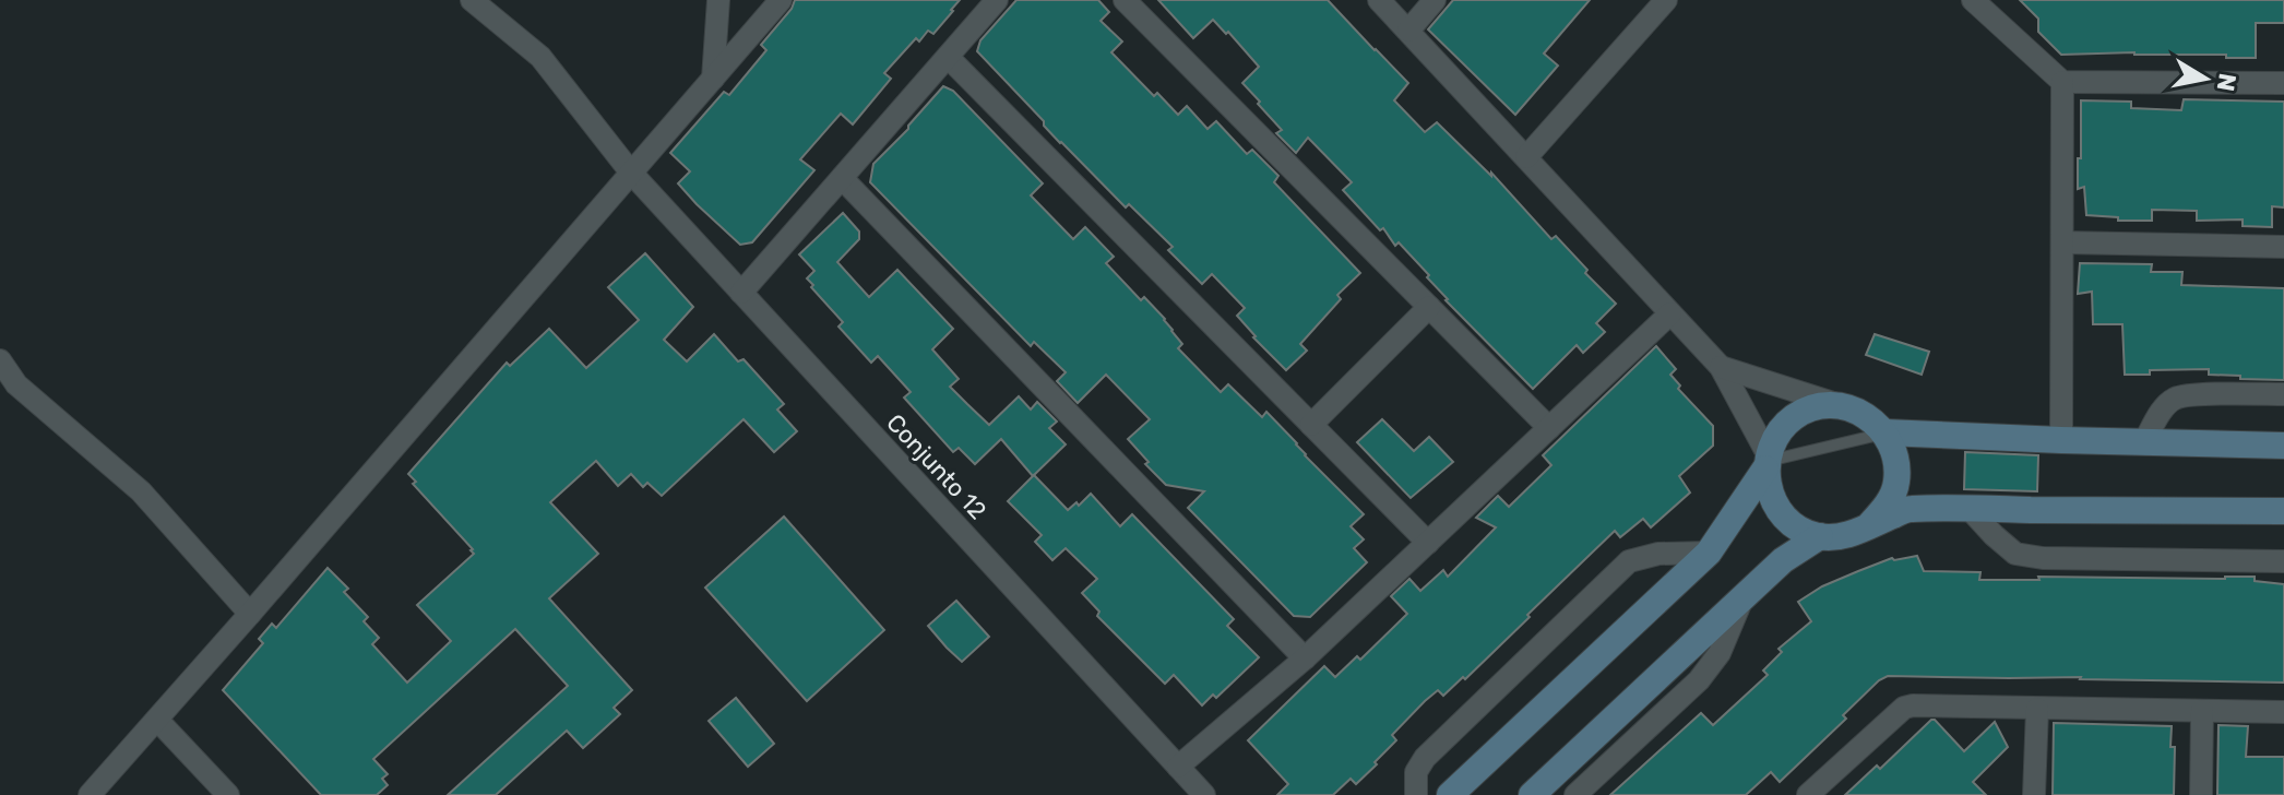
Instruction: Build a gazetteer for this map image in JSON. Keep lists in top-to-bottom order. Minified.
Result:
{"streets":{"street":["Conjunto 12"]},"north":"right"}
